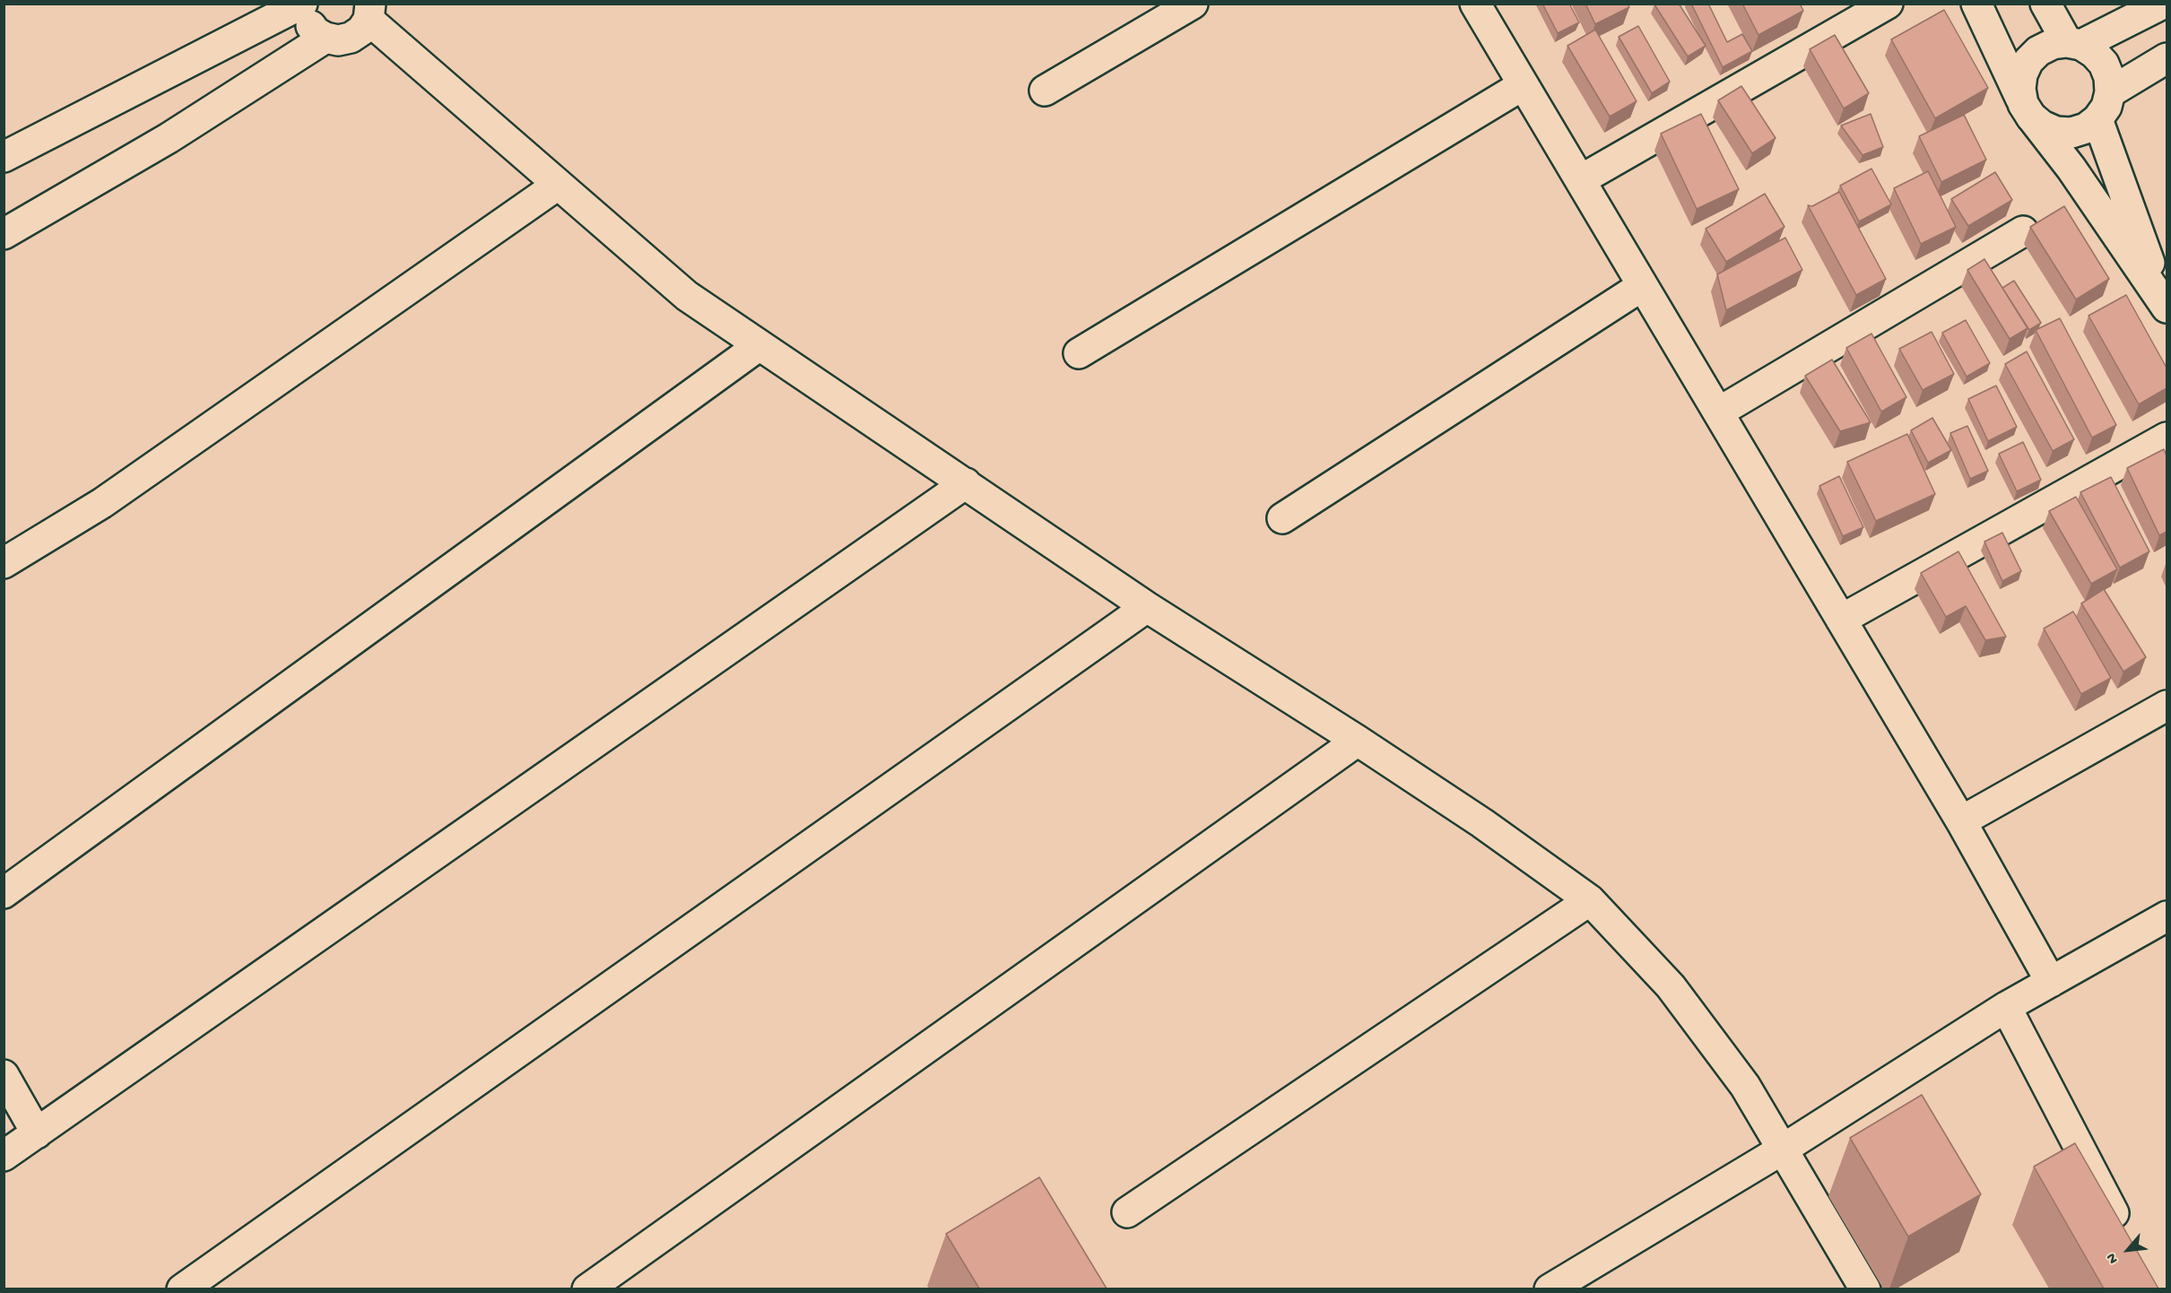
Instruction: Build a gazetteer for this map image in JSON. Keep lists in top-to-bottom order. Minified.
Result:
{"north":"bottom left"}
